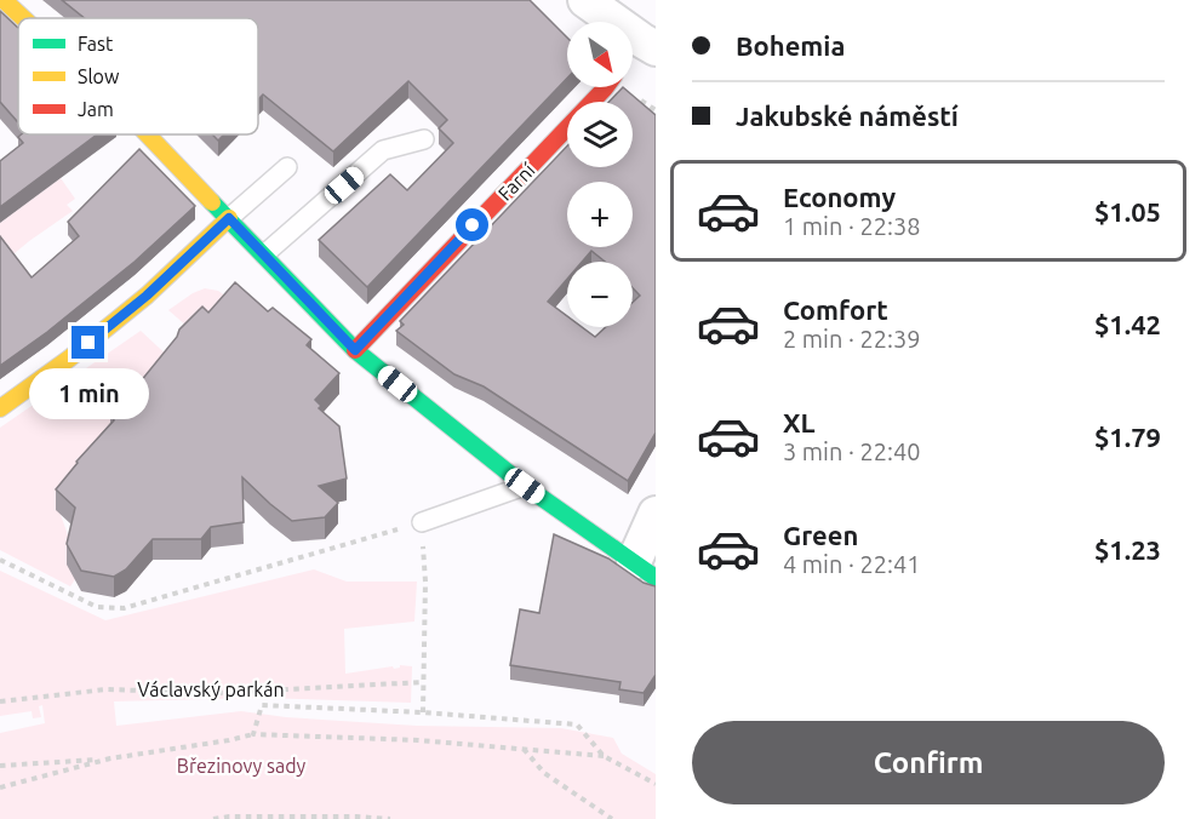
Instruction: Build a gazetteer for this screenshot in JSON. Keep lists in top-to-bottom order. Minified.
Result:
{"streets":{"street":["Farní"],"path":["Václavský parkán"]},"parks":["Březinovy sady"],"legend":["Fast","Slow","Jam"],"north":"bottom right","page":{"banner":["Bohemia","Jakubské náměstí"],"map_buttons":["+","−"],"list":[{"name":"Economy","note":"1 min · 22:38","value":"$1.05"},{"name":"Comfort","note":"2 min · 22:39","value":"$1.42"},{"name":"XL","note":"3 min · 22:40","value":"$1.79"},{"name":"Green","note":"4 min · 22:41","value":"$1.23"}],"bubble":"1 min","buttons":"Confirm"}}
